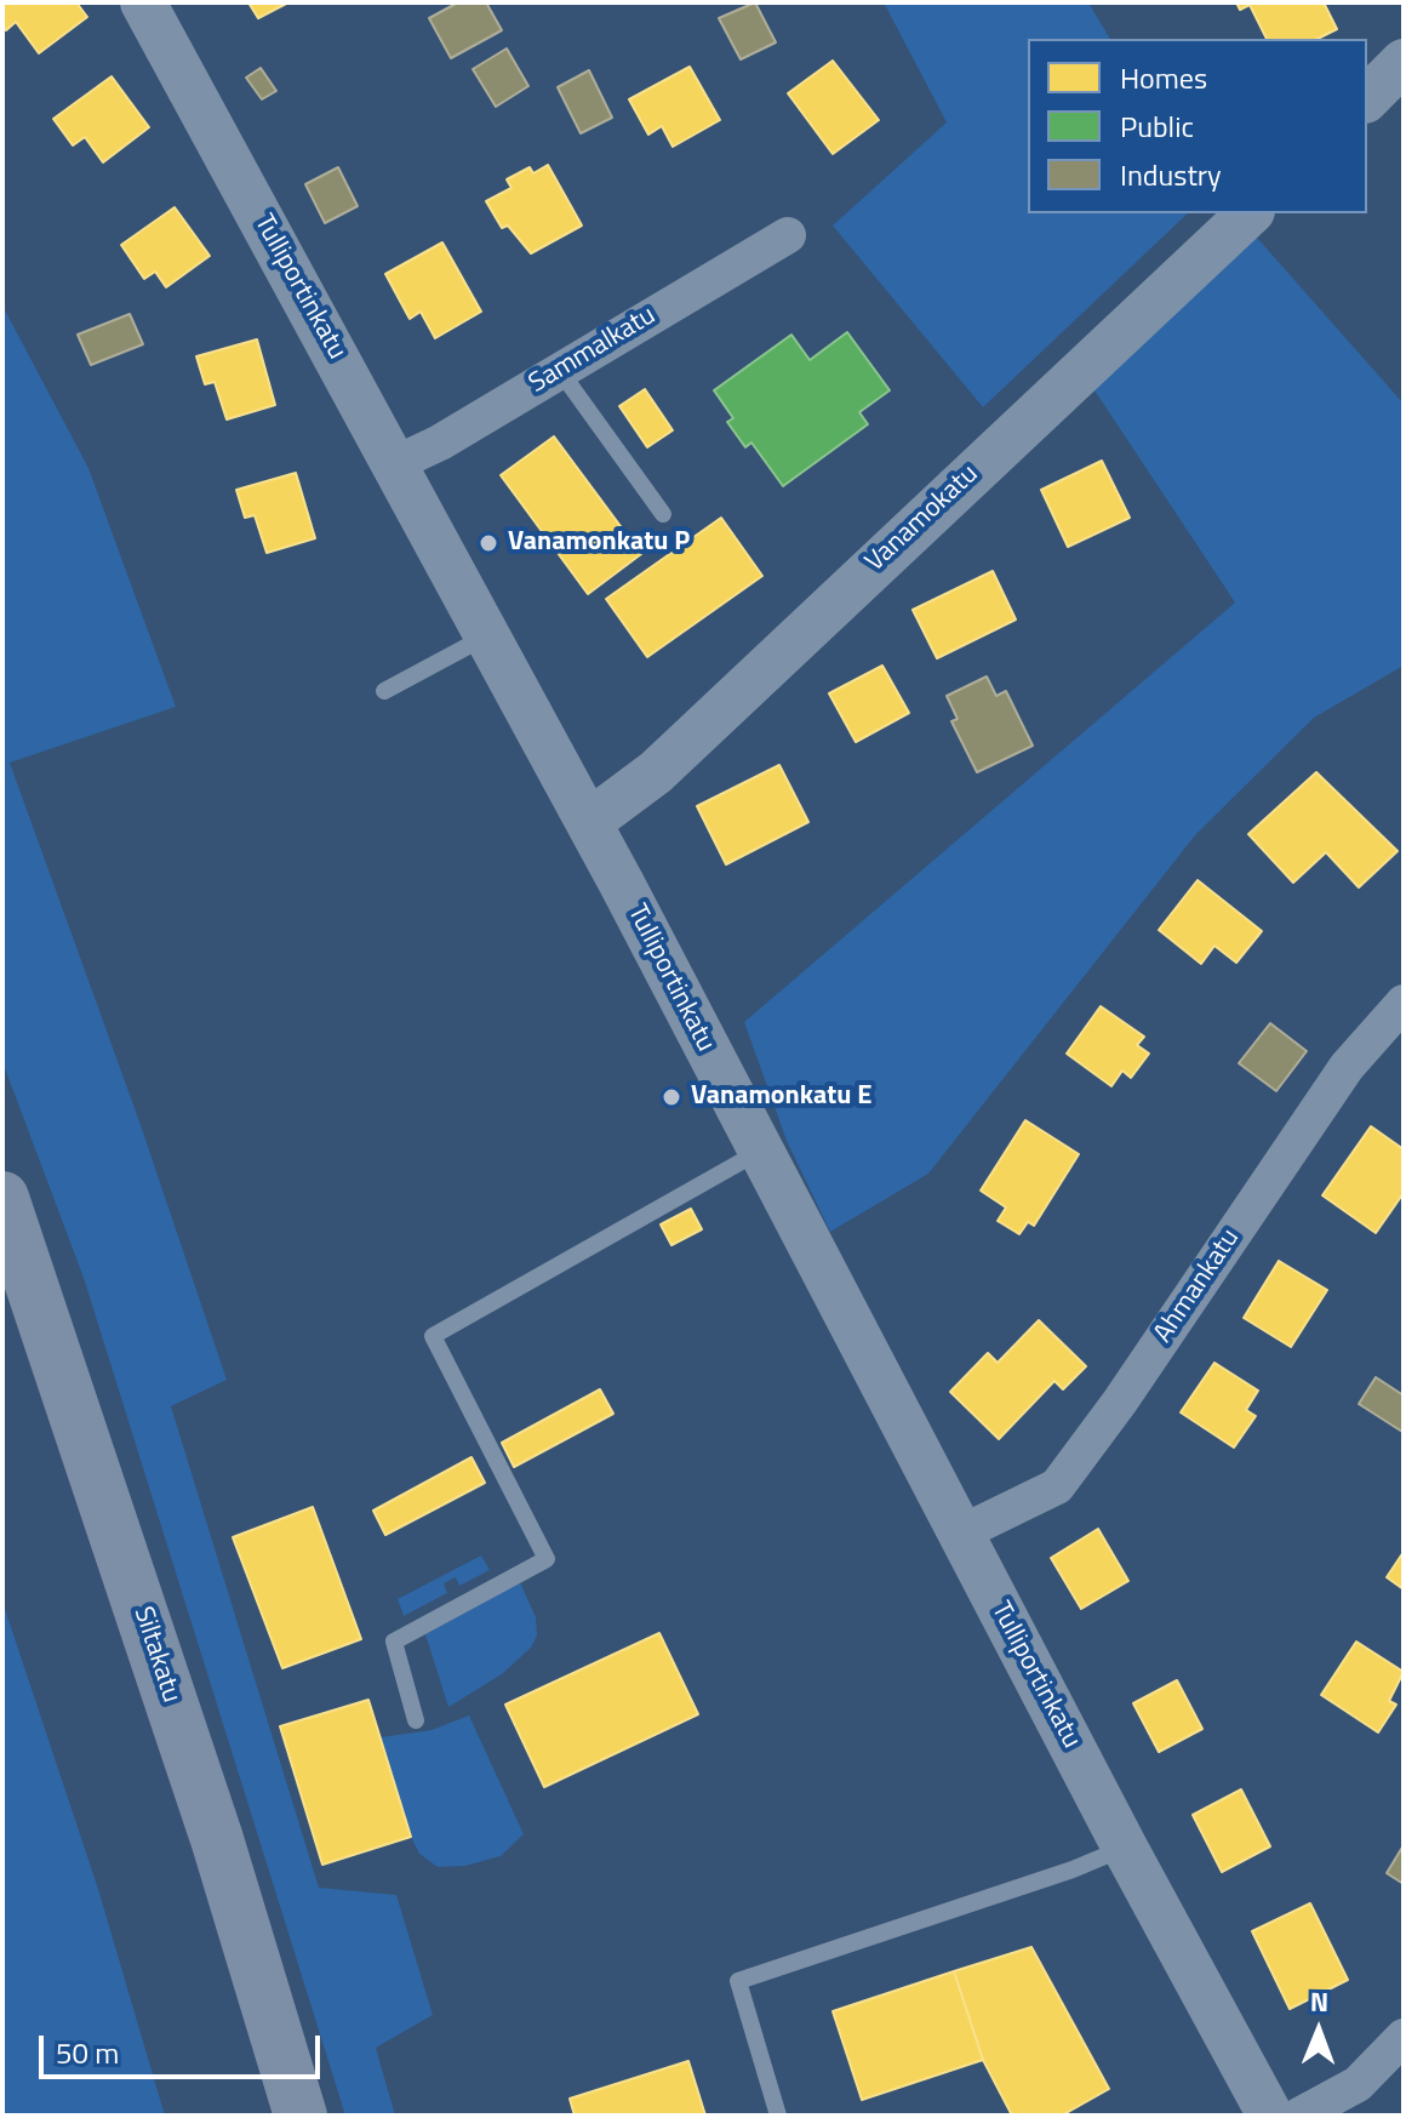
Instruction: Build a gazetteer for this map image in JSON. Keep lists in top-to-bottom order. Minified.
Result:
{"streets":{"main road":["Siltakatu"],"street":["Tulliportinkatu","Sammalkatu","Vanamokatu","Ahmankatu"]},"crossings":[["Tulliportinkatu","Sammalkatu"],["Tulliportinkatu","Vanamokatu"],["Tulliportinkatu","Ahmankatu"]],"places":["Vanamonkatu P","Vanamonkatu E"],"legend":["Homes","Public","Industry"],"scale_bar":"50 m","north":"top"}
